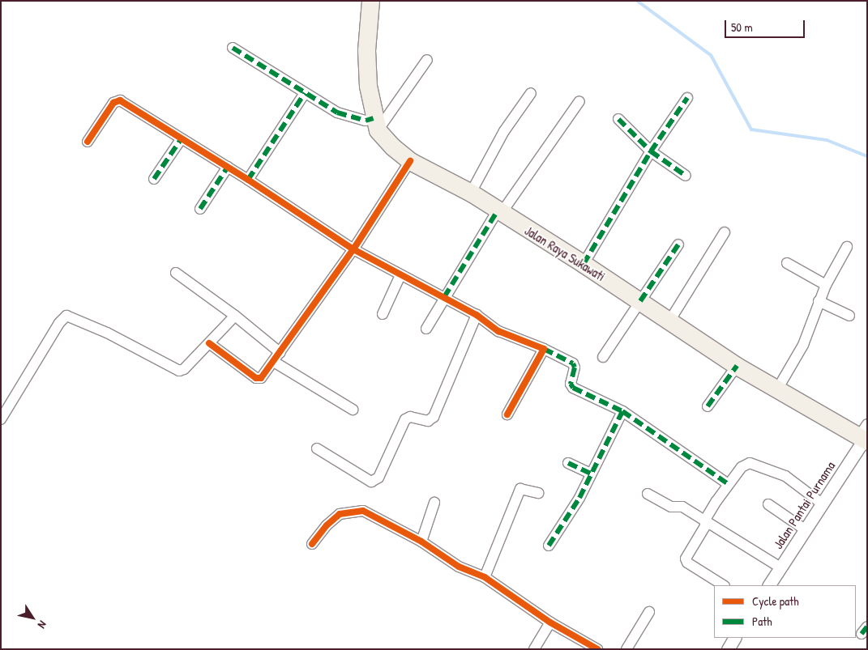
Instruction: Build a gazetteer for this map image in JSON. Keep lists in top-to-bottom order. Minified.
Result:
{"streets":{"highway":["Jalan Raya Sukawati"],"street":["Jalan Pantai Purnama"]},"crossings":[["Jalan Raya Sukawati","Jalan Pantai Purnama"]],"legend":["Cycle path","Path"],"scale_bar":"50 m","north":"bottom right"}
